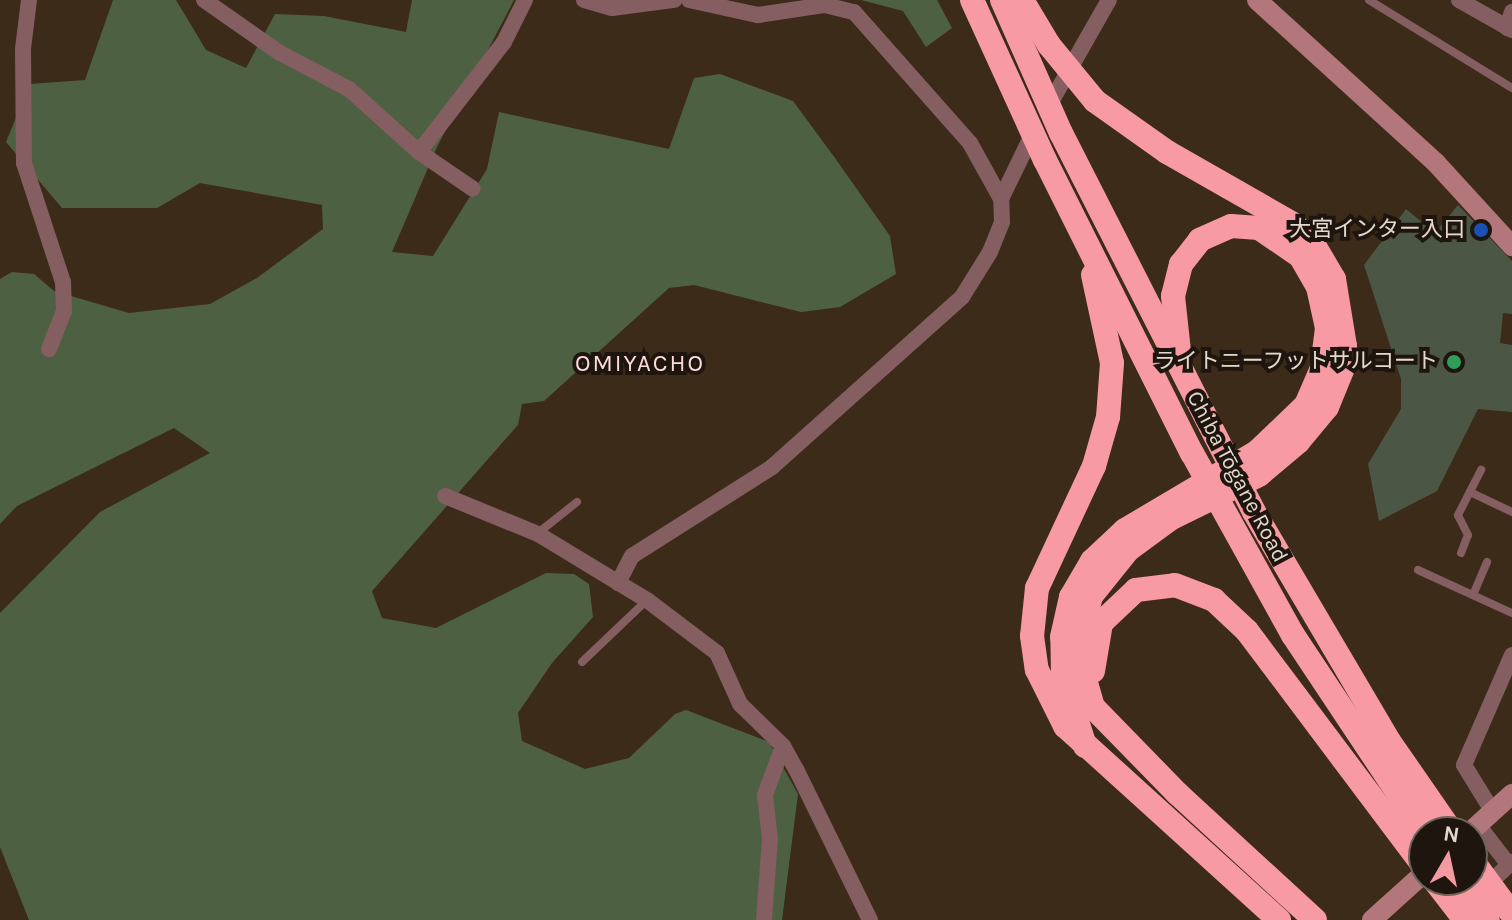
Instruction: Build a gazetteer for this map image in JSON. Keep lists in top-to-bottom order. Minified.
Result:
{"streets":{"highway":["Chiba Tōgane Road"]},"districts":["OMIYACHO"],"places":["大宮インター入口","ライトニーフットサルコート"],"north":"top"}
